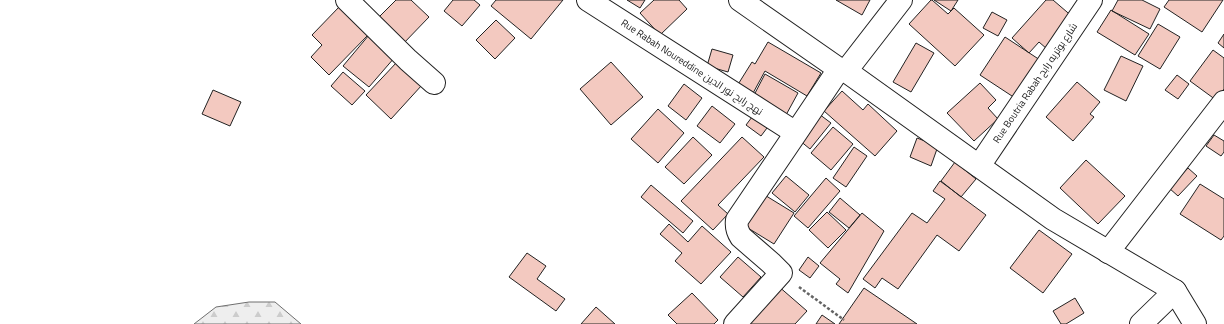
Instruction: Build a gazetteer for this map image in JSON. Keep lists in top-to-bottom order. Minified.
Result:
{"streets":{"street":["Rue Rabah Noureddine نهج رابح نور الدين","Rue Boutria Rabah شارع بوتريه رابح"]}}
